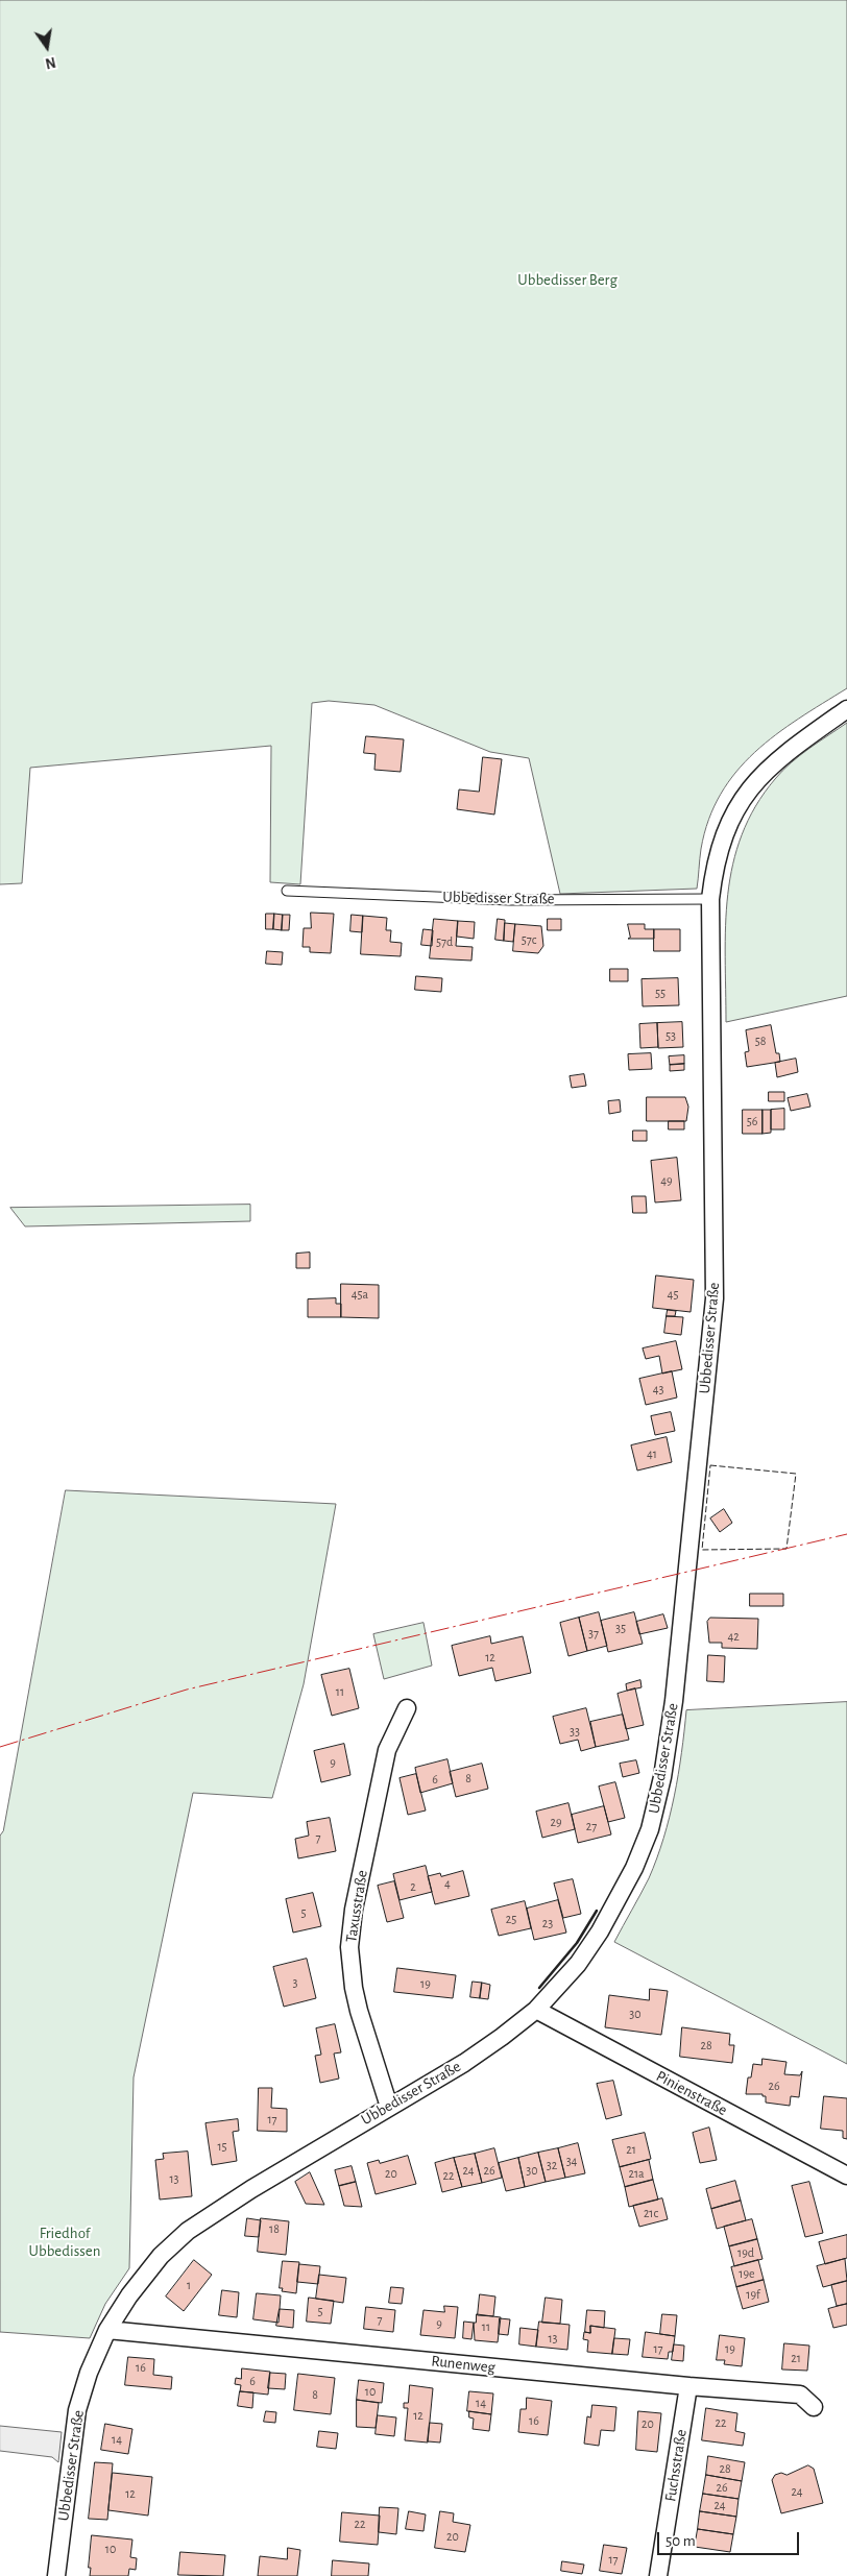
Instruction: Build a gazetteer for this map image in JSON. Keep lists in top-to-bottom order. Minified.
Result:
{"streets":{"street":["Ubbedisser Straße","Taxusstraße","Pinienstraße","Runenweg","Fuchsstraße"]},"crossings":[["Ubbedisser Straße","Taxusstraße"],["Ubbedisser Straße","Pinienstraße"],["Ubbedisser Straße","Runenweg"],["Runenweg","Fuchsstraße"]],"parks":["Ubbedisser Berg","Friedhof Ubbedissen"],"house_numbers":["57c","57d","55","53","58","56","49","45a","45","43","41","35","37","42","12","11","33","9","8","6","29","27","7","4","2","5","25","23","3","19","30","28","26","17","15","21","34","32","24","26","30","20","21a","22","13","21c","18","19d","19e","1","19f","5","7","9","11","13","17","19","21","16","6","10","8","14","12","16","22","20","14","28","26","24","12","24","22","20","10","17"],"scale_bar":"50 m","north":"bottom"}
